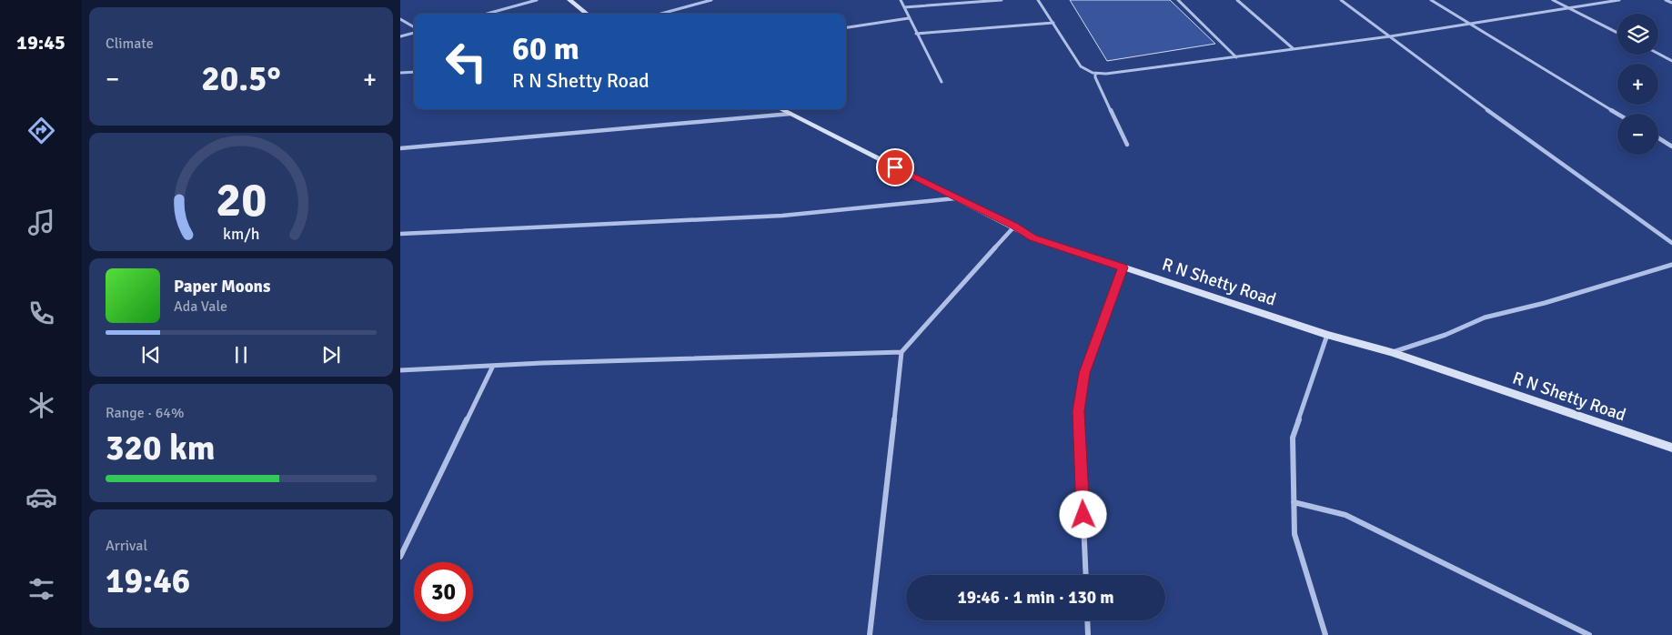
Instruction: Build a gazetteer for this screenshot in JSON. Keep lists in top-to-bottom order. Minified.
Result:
{"streets":{"street":["R N Shetty Road"]},"page":{"tabs":"19:45","tile":["Climate",["Range · 64%","320 km"],["Arrival","19:46"]],"map_buttons":["+","−"],"turn":["60 m","R N Shetty Road"],"heat":["−","20.5°","+"],"song":["Paper Moons","Ada Vale"],"limit":"30","trip":"19:46 · 1 min · 130 m","gauge":["20","km/h"]}}
